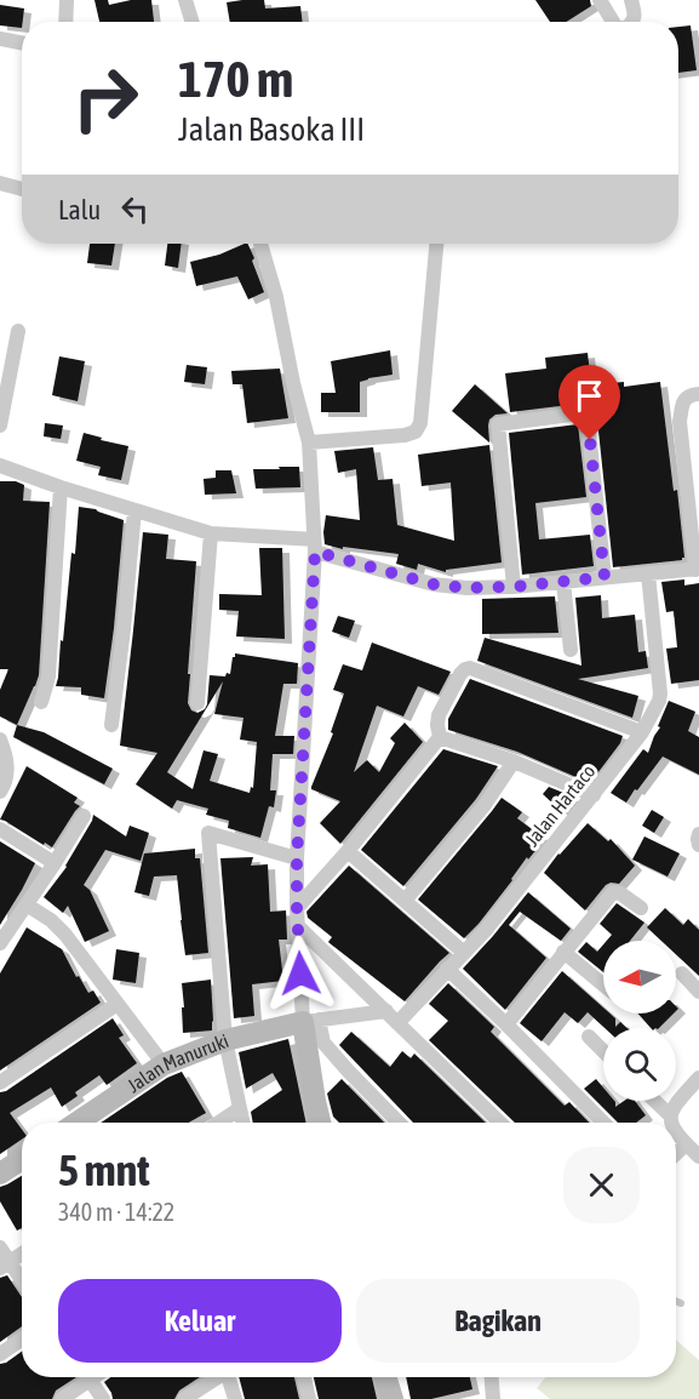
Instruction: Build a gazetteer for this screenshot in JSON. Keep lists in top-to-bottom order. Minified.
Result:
{"streets":{"street":["Jalan Hartaco","Jalan Manuruki"]},"north":"left","page":{"turn":["170 m","Jalan Basoka III"],"then":"Lalu","heading":["5 mnt","340 m · 14:22"],"buttons":["Keluar","Bagikan"]}}
